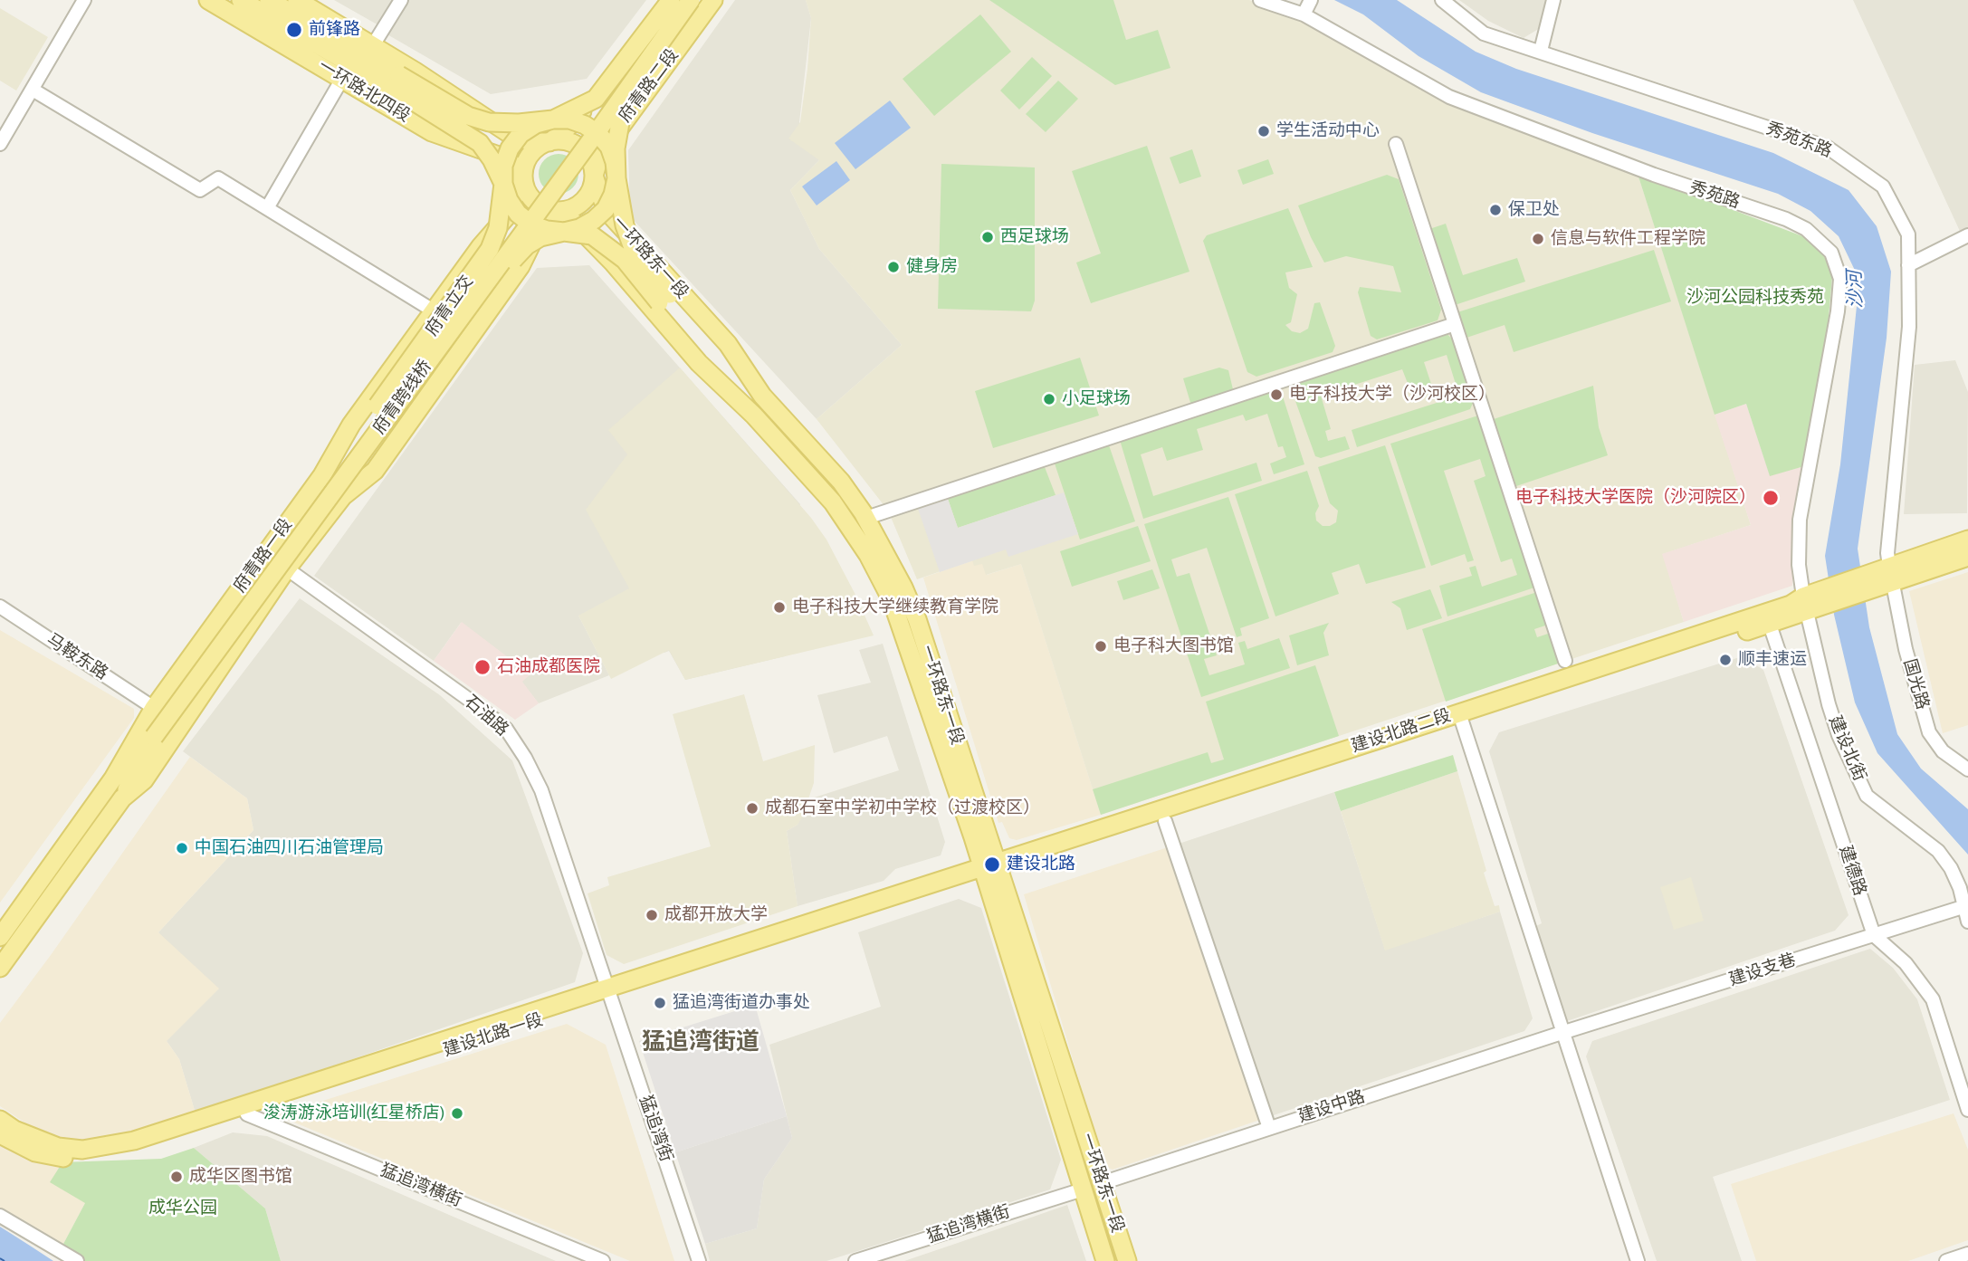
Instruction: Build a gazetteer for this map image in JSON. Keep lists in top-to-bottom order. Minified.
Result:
{"streets":{"main road":["府青路二段","一环路北四段","一环路东一段","府青立交","府青跨线桥","府青路一段","建设北路二段","建设北路一段"],"street":["秀苑东路","秀苑路","马鞍东路","国光路","石油路","建设北街","建德路","建设支巷","建设中路","猛追湾街","猛追湾横街"]},"crossings":[["府青路二段","一环路北四段"],["府青路二段","一环路东一段"],["府青路二段","府青路一段"],["一环路北四段","一环路东一段"],["一环路北四段","府青路一段"],["秀苑东路","国光路"],["秀苑东路","建设北路二段"],["秀苑路","建设北路二段"],["秀苑路","建设北街"],["一环路东一段","府青立交"],["一环路东一段","府青路一段"],["一环路东一段","建设北路二段"],["一环路东一段","建设北路一段"],["一环路东一段","建设中路"],["一环路东一段","猛追湾横街"],["府青立交","府青路一段"],["府青跨线桥","府青路一段"],["府青路一段","马鞍东路"],["府青路一段","石油路"],["国光路","建设北路二段"],["石油路","建设北路一段"],["石油路","猛追湾街"],["建设北路二段","建设北街"],["建设北路二段","建德路"],["建设北路二段","建设北路一段"],["建设北街","建设支巷"],["建德路","建设支巷"],["建设支巷","建设中路"],["建设北路一段","猛追湾街"],["建设北路一段","猛追湾横街"]],"districts":["猛追湾街道"],"water":["沙河"],"parks":["沙河公园科技秀苑","成华公园"],"places":["前锋路","学生活动中心","保卫处","西足球场","信息与软件工程学院","健身房","电子科技大学（沙河校区）","小足球场","电子科技大学医院（沙河院区）","电子科技大学继续教育学院","电子科大图书馆","顺丰速运","石油成都医院","成都石室中学初中学校（过渡校区）","中国石油四川石油管理局","建设北路","成都开放大学","猛追湾街道办事处","浚涛游泳培训(红星桥店)","成华区图书馆"]}
